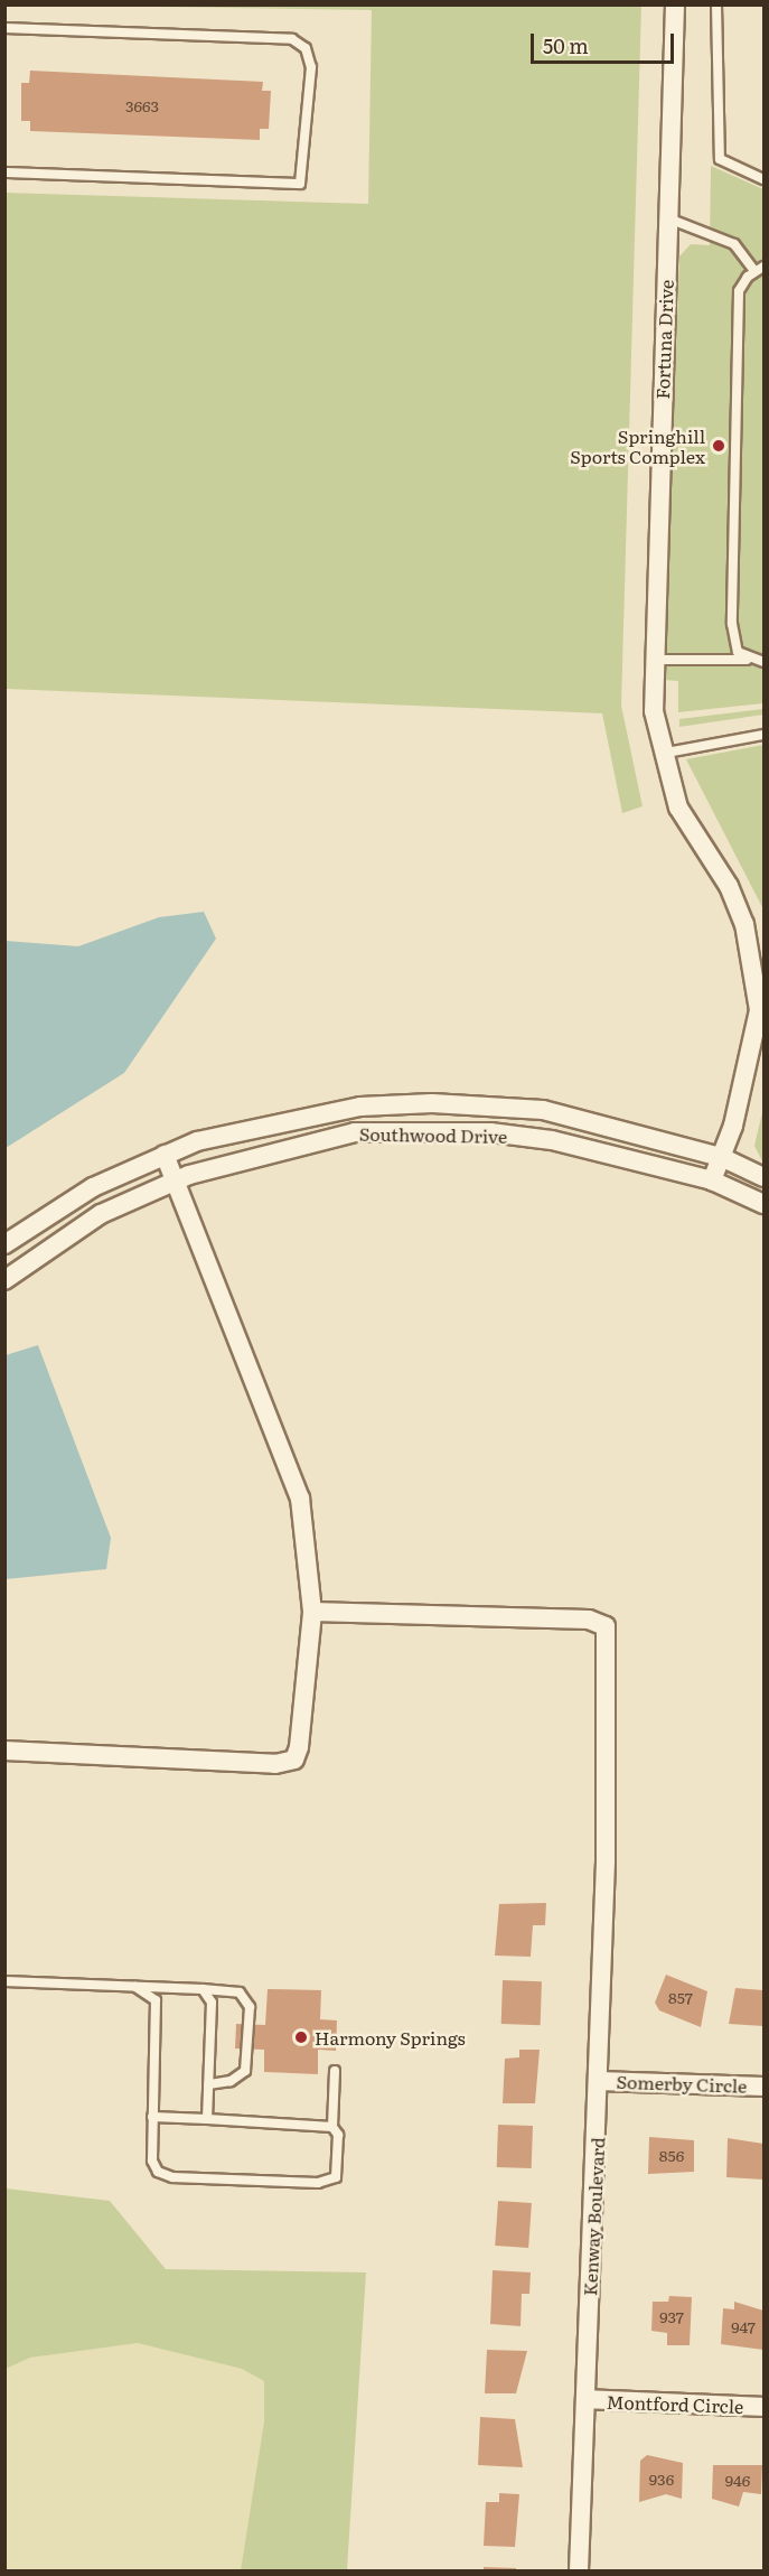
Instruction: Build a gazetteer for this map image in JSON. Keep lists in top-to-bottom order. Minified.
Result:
{"streets":{"street":["Fortuna Drive","Southwood Drive","Somerby Circle","Kenway Boulevard","Montford Circle"]},"crossings":[["Fortuna Drive","Southwood Drive"],["Somerby Circle","Kenway Boulevard"],["Kenway Boulevard","Montford Circle"]],"places":["Springhill Sports Complex","Harmony Springs"],"house_numbers":["3663","857","856","937","947","936","946"],"scale_bar":"50 m"}
